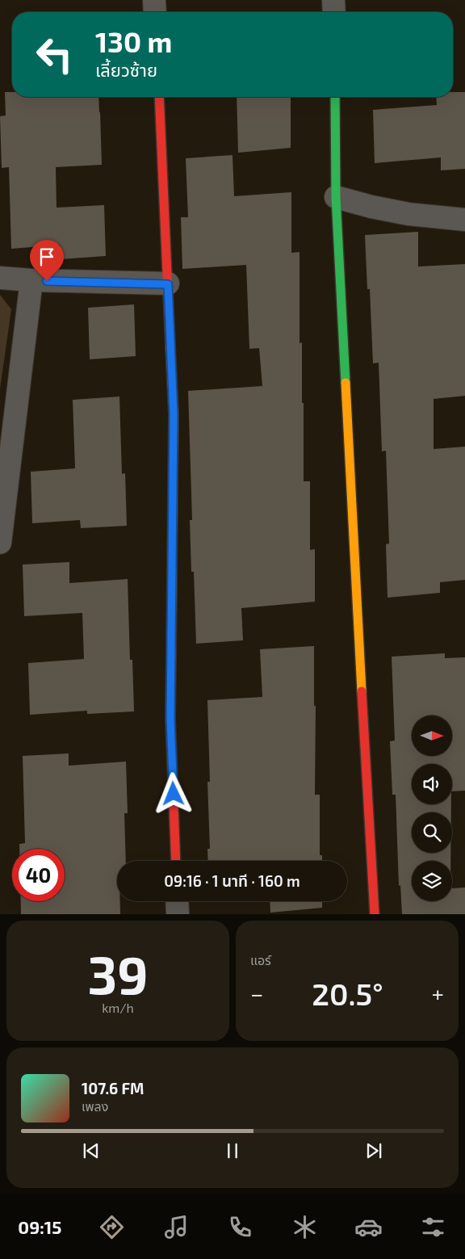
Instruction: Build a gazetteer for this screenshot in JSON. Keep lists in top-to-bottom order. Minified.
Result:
{"north":"right","page":{"turn":["130 m","เลี้ยวซ้าย"],"limit":"40","trip":"09:16 · 1 นาที · 160 m","tile":[["39","km/h"],"แอร์"],"heat":["−","20.5°","+"],"song":["107.6 FM","เพลง"],"tabs":"09:15"}}
